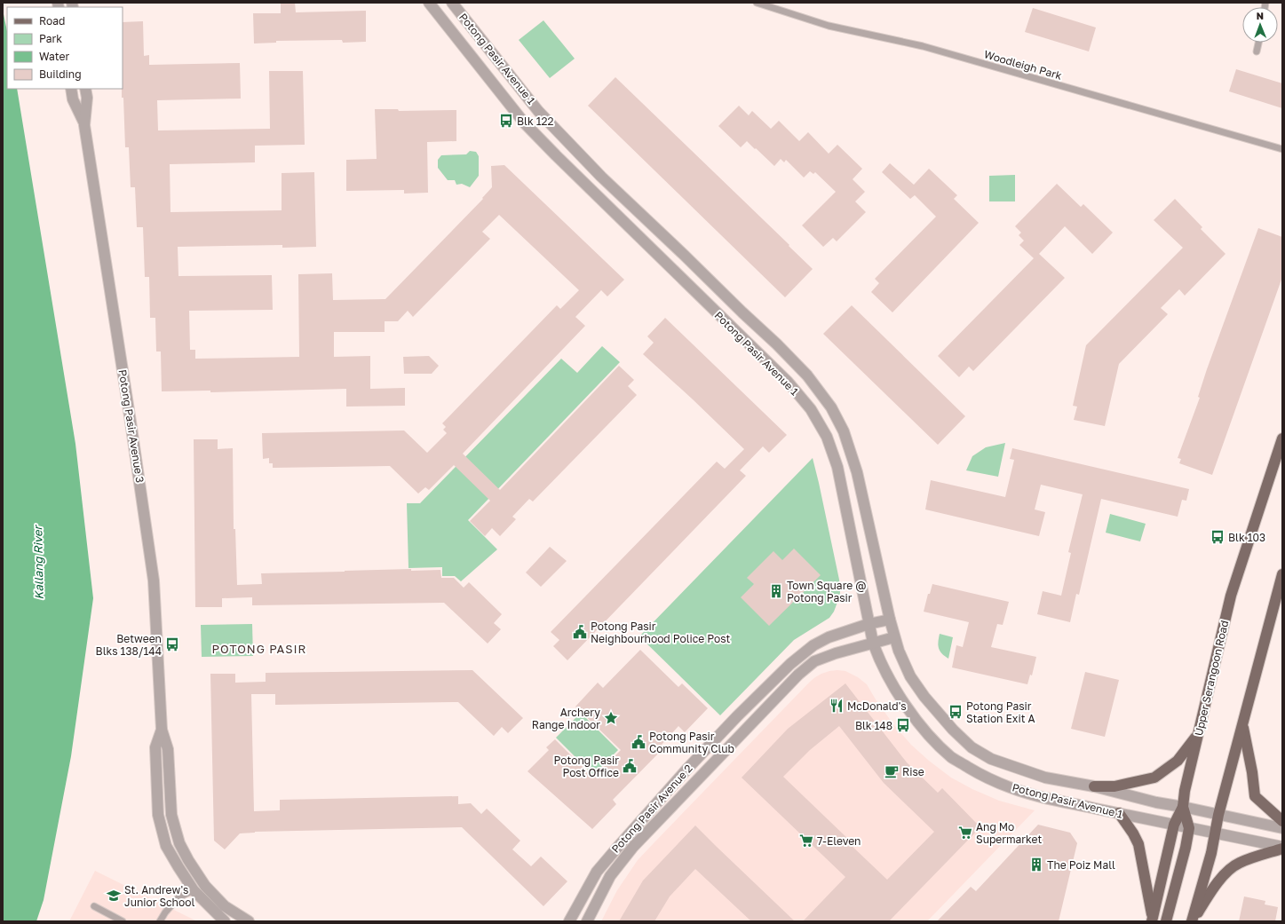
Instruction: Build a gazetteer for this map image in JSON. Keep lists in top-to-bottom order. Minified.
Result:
{"streets":{"main road":["Upper Serangoon Road"],"street":["Potong Pasir Avenue 1","Potong Pasir Avenue 3","Potong Pasir Avenue 2"],"lane":["Woodleigh Park"]},"crossings":[["Potong Pasir Avenue 1","Upper Serangoon Road"],["Potong Pasir Avenue 1","Potong Pasir Avenue 2"]],"districts":["POTONG PASIR"],"water":["Kallang River"],"places":{"bus stop":["Blk 122","Blk 103","Between Blks 138/144","Potong Pasir Station Exit A","Blk 148"],"building":["Town Square @ Potong Pasir","The Poiz Mall"],"public building":["Potong Pasir Neighbourhood Police Post","Potong Pasir Community Club","Potong Pasir Post Office"],"restaurant":["McDonald's"],"place":["Archery Range Indoor"],"cafe":["Rise"],"supermarket":["Ang Mo Supermarket","7-Eleven"],"school or university":["St. Andrew's Junior School"]},"legend":["Road","Park","Water","Building"],"north":"top"}
